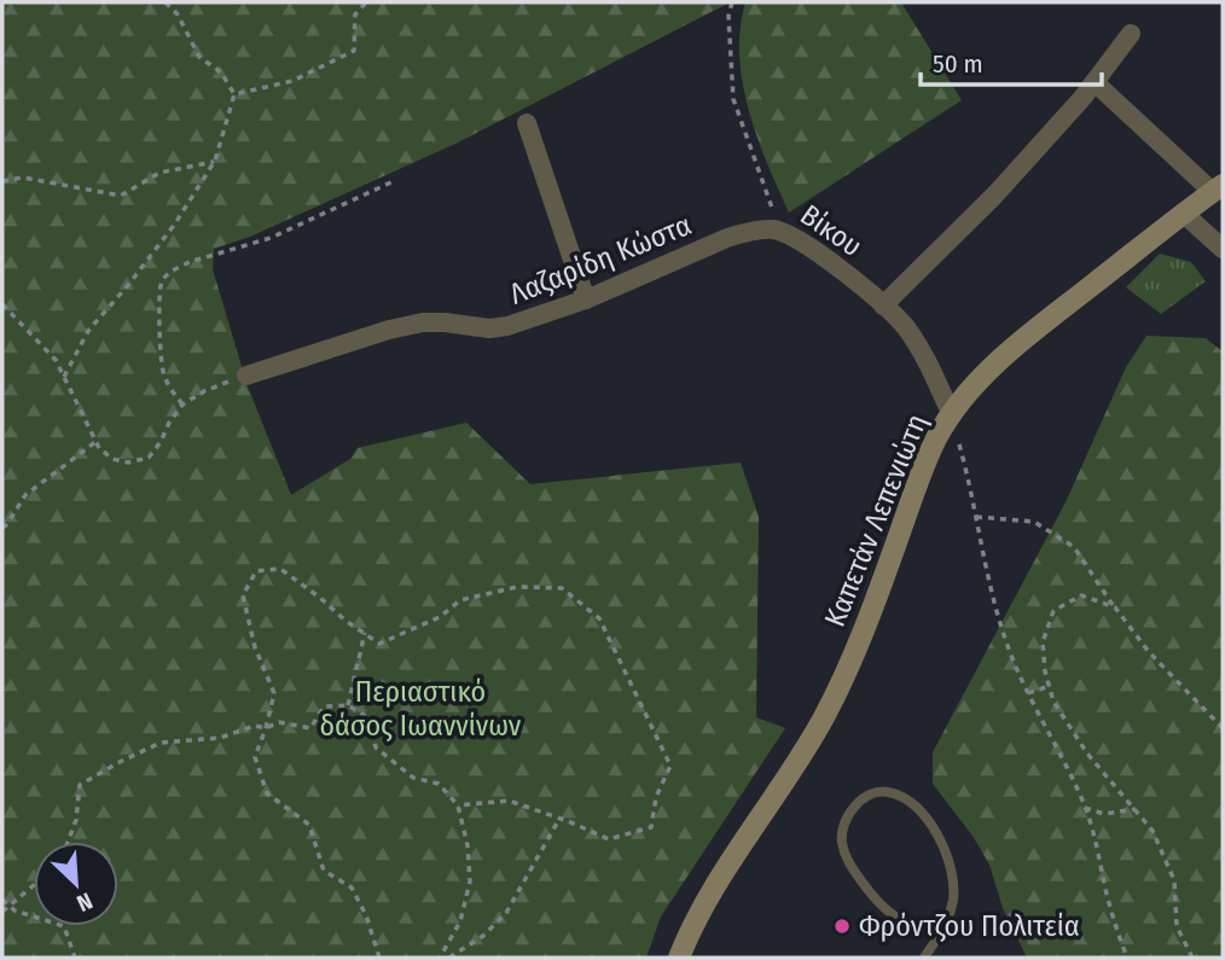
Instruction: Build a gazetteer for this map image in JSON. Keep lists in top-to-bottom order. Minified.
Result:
{"streets":{"street":["Βίκου","Λαζαρίδη Κώστα","Καπετάν Λεπενιώτη"]},"crossings":[["Βίκου","Λαζαρίδη Κώστα"],["Βίκου","Καπετάν Λεπενιώτη"]],"parks":["Περιαστικό δάσος Ιωαννίνων"],"places":["Φρόντζου Πολιτεία"],"scale_bar":"50 m","north":"bottom right"}
